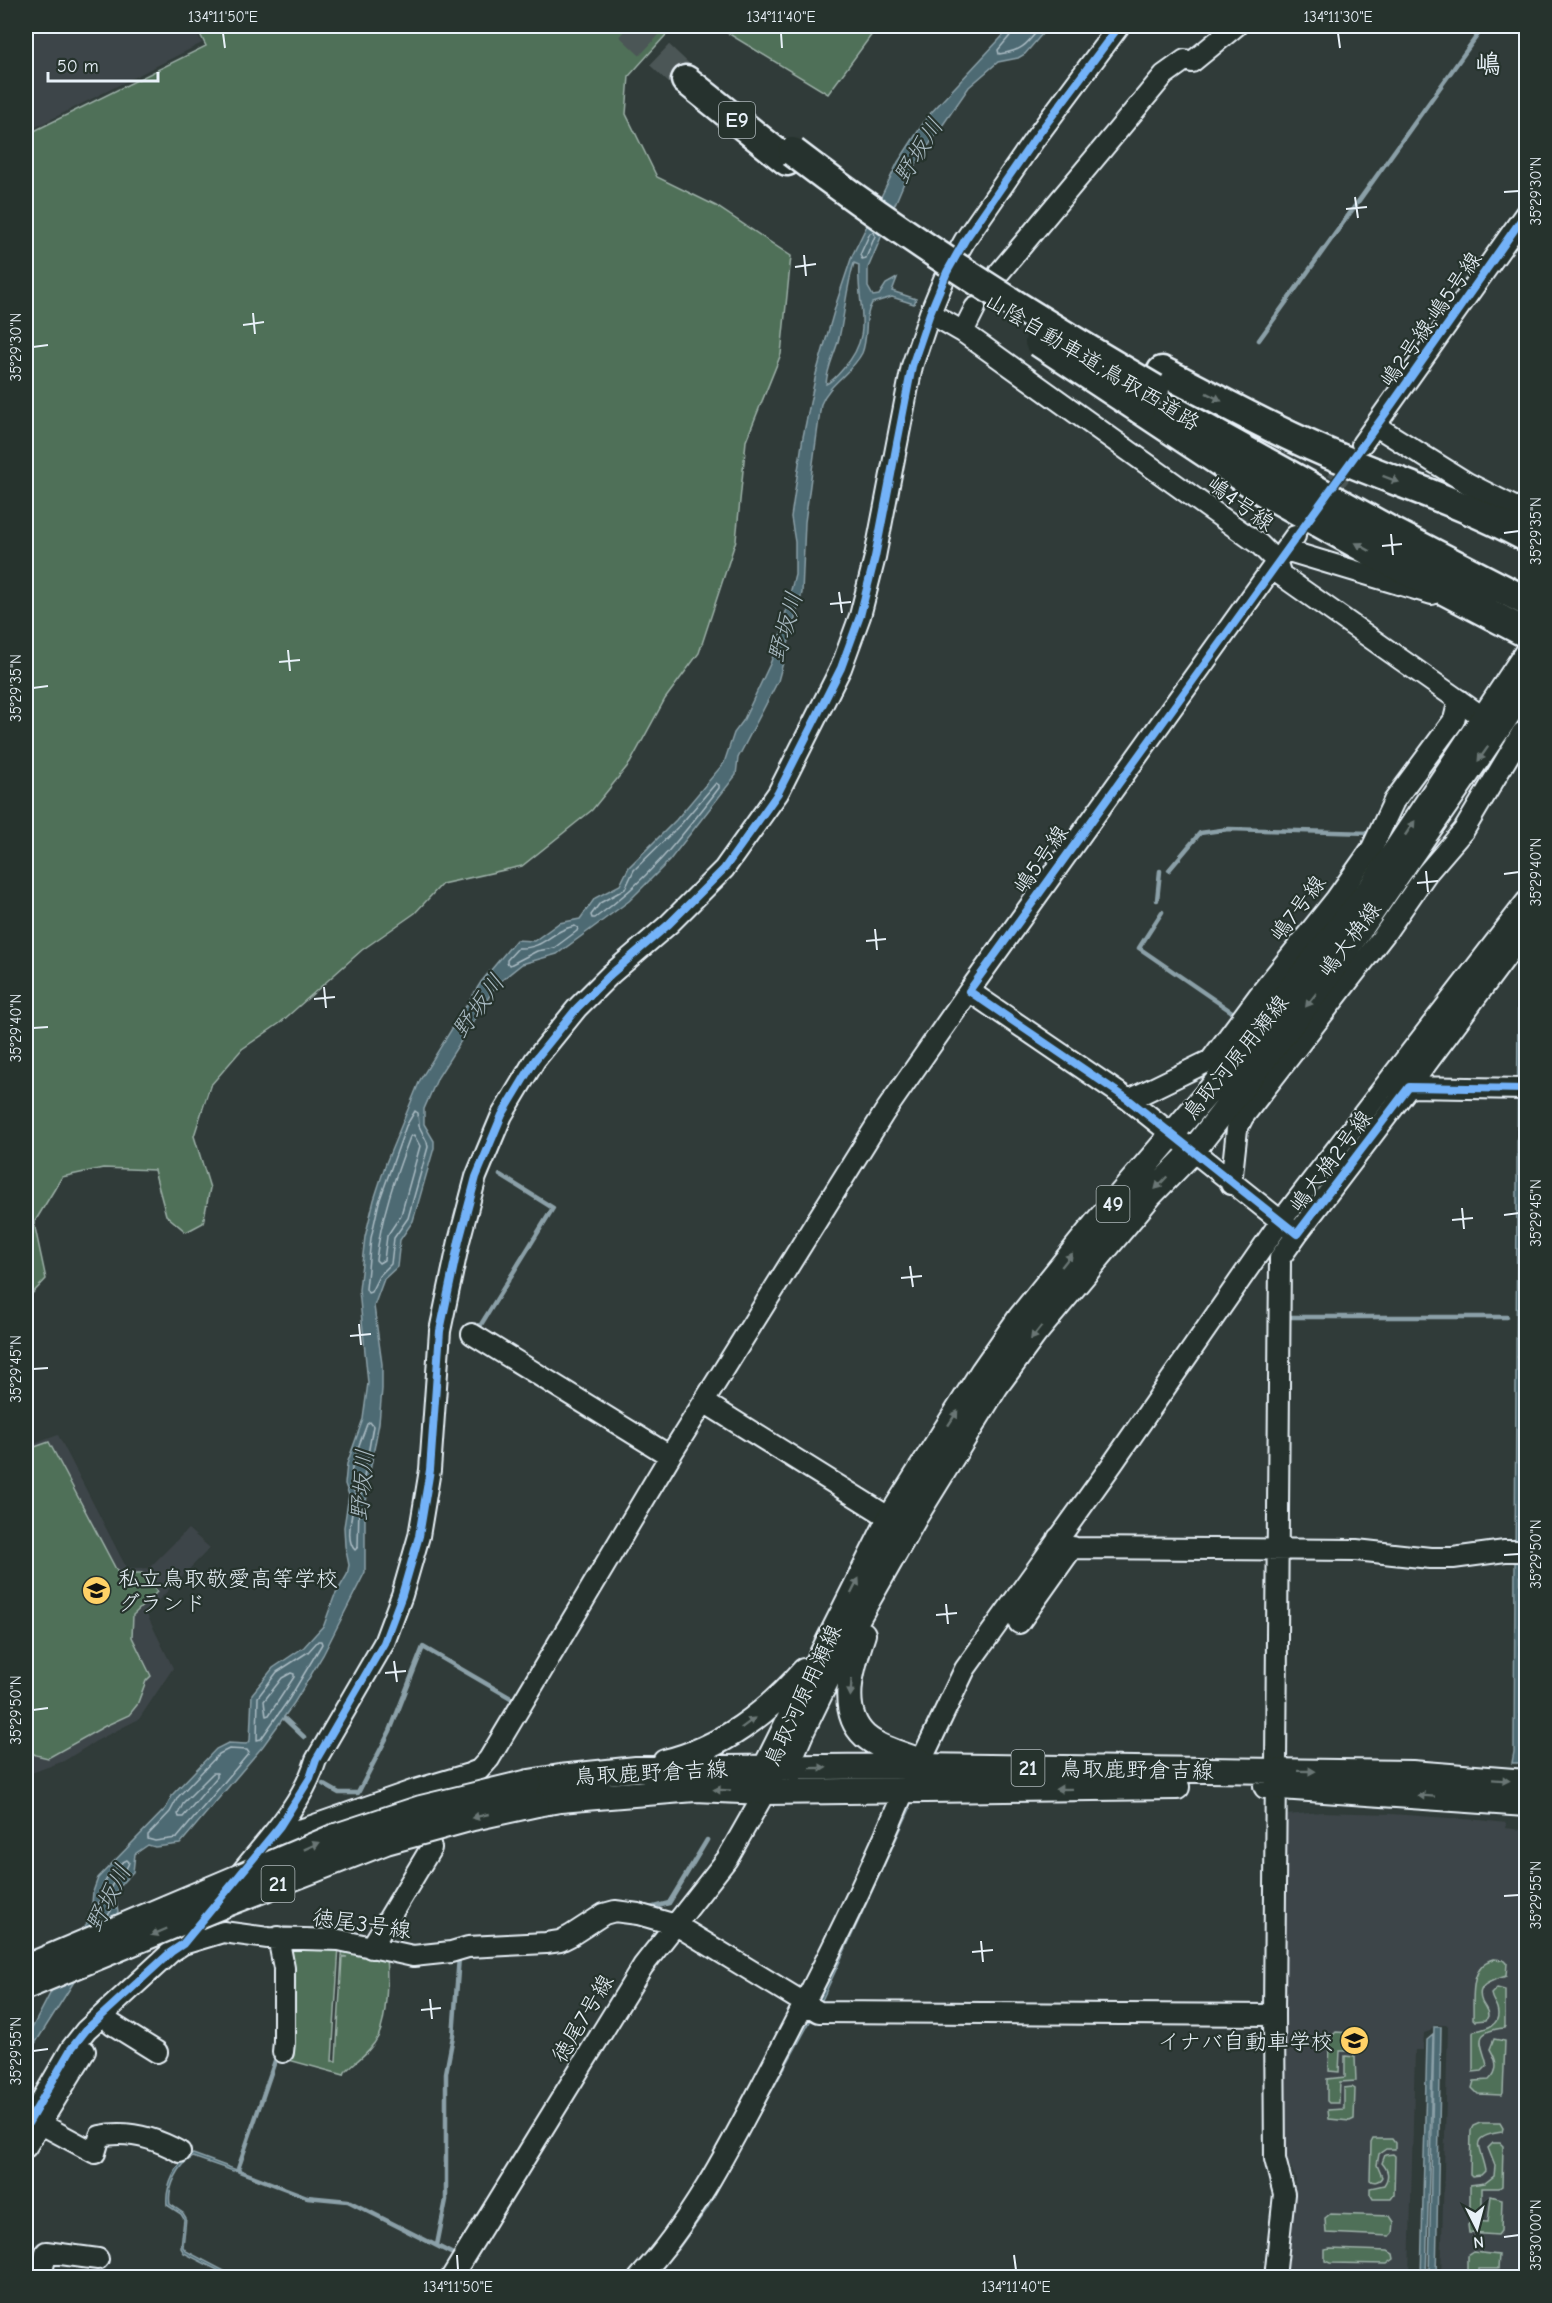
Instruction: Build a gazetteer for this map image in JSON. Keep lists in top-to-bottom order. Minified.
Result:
{"streets":{"highway":["E9"],"main road":["鳥取河原用瀬線","49","21","鳥取鹿野倉吉線"],"street":["嶋2号線;嶋5号線","嶋4号線","嶋5号線","嶋7号線","嶋大桷線","嶋大桷2号線","徳尾3号線","徳尾7号線"]},"crossings":[["嶋4号線","嶋5号線"],["嶋4号線","嶋7号線"],["嶋4号線","嶋大桷線"],["嶋4号線","鳥取河原用瀬線"],["嶋大桷線","鳥取河原用瀬線"],["嶋大桷線","嶋大桷2号線"],["鳥取河原用瀬線","嶋大桷2号線"],["鳥取河原用瀬線","鳥取鹿野倉吉線"],["鳥取河原用瀬線","徳尾7号線"],["鳥取鹿野倉吉線","徳尾7号線"],["徳尾3号線","徳尾7号線"]],"districts":["嶋"],"water":["野坂川"],"places":{"school or university":["私立鳥取敬愛高等学校 グランド","イナバ自動車学校"]},"scale_bar":"50 m","north":"bottom","coordinates":["134°11'50\"E","134°11'40\"E","134°11'30\"E","35°29'30\"N","35°29'35\"N","35°29'40\"N","35°29'45\"N","35°29'50\"N","35°29'55\"N","35°30'00\"N"]}
